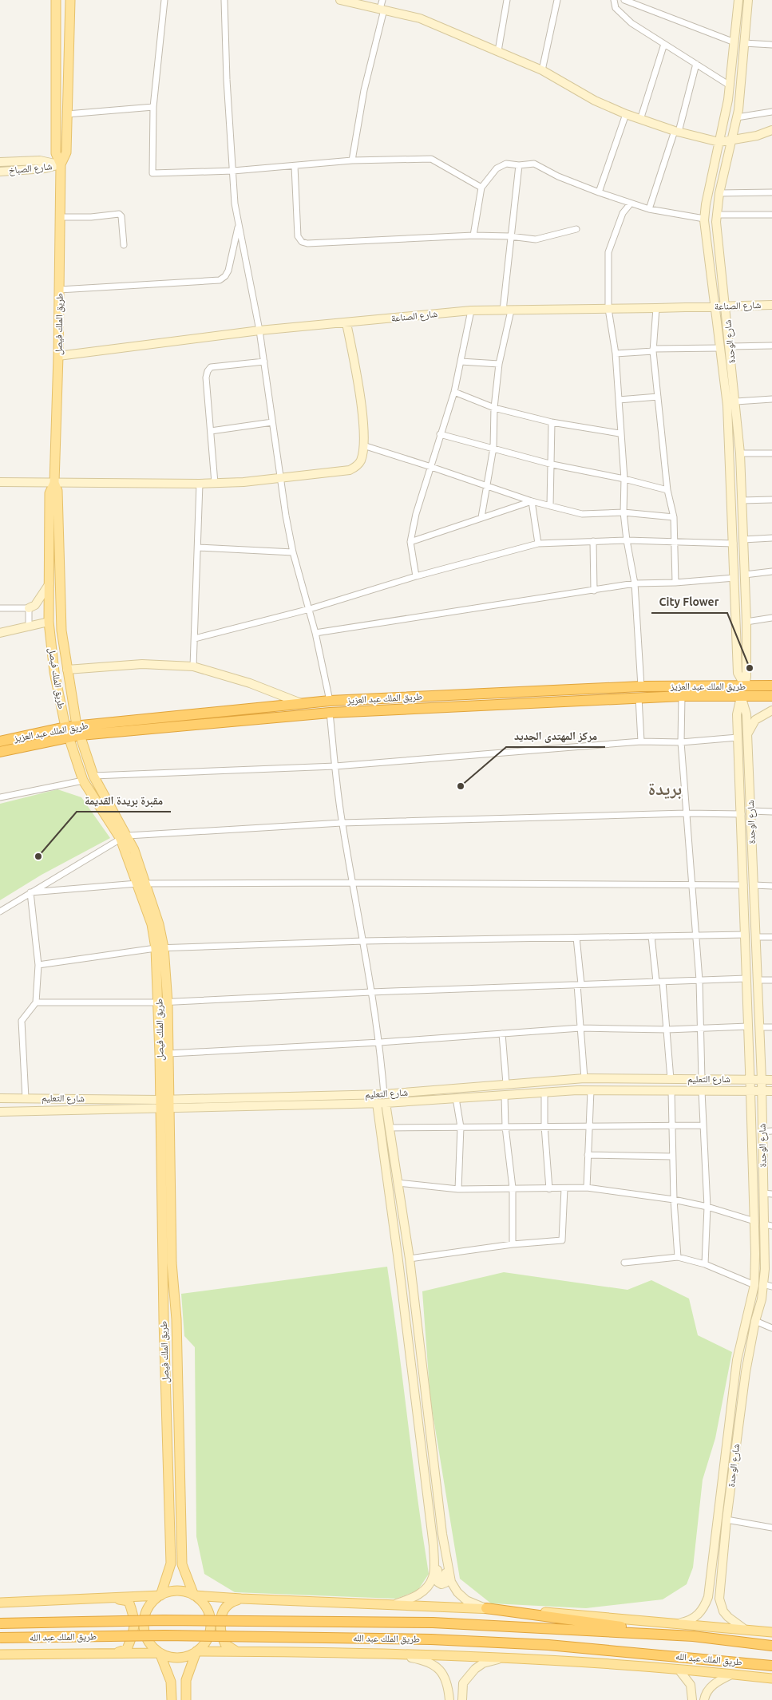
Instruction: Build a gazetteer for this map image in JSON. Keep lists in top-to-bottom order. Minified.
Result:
{"streets":{"highway":["طريق الملك عبد العزيز","طريق الملك عبد الله"],"main road":["طريق الملك فيصل"],"street":["شارع الصباخ","شارع الصناعة","شارع الوحدة","شارع التعليم"]},"crossings":[["شارع الصباخ","طريق الملك فيصل"],["شارع الصناعة","طريق الملك فيصل"],["شارع الصناعة","شارع الوحدة"],["طريق الملك فيصل","طريق الملك عبد العزيز"],["طريق الملك فيصل","شارع التعليم"],["طريق الملك فيصل","طريق الملك عبد الله"],["شارع الوحدة","طريق الملك عبد العزيز"],["شارع الوحدة","شارع التعليم"]],"districts":["بريدة"],"places":["City Flower","مركز المهتدى الجديد","مقبرة بريدة القديمة"]}
